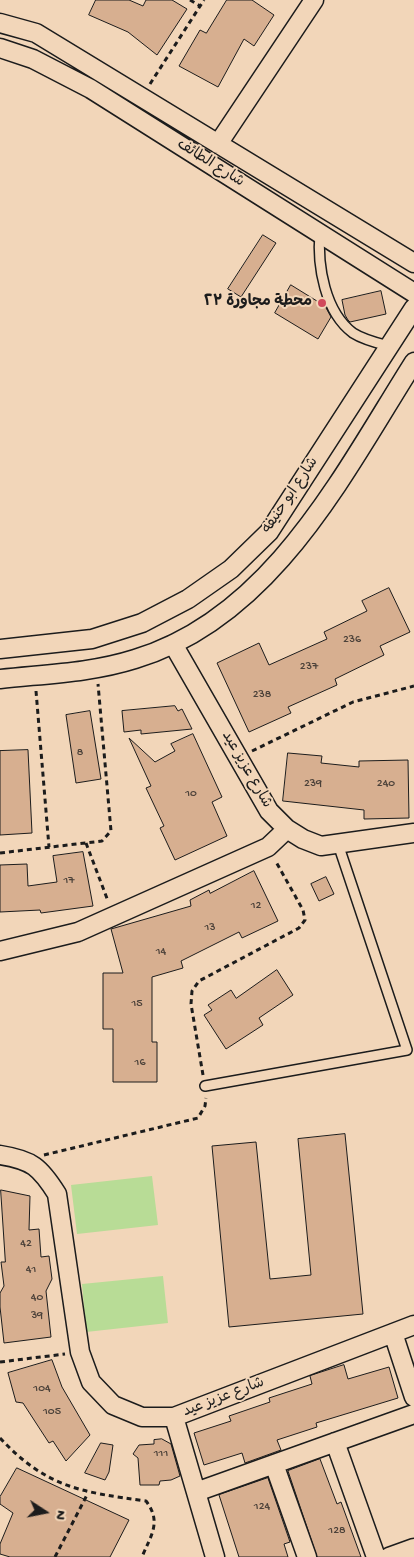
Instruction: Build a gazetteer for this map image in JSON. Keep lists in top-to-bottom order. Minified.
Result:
{"streets":{"street":["شارع الطائف","شارع ابو حنيفه","شارع عزيز عيد"]},"crossings":[["شارع ابو حنيفه","شارع عزيز عيد"]],"places":["محطة مجاورة ٢٣"],"house_numbers":["236","237","238","8","239","240","10","17","12","13","14","15","16","42","41","40","39","104","105","111","124","128"],"north":"right"}
